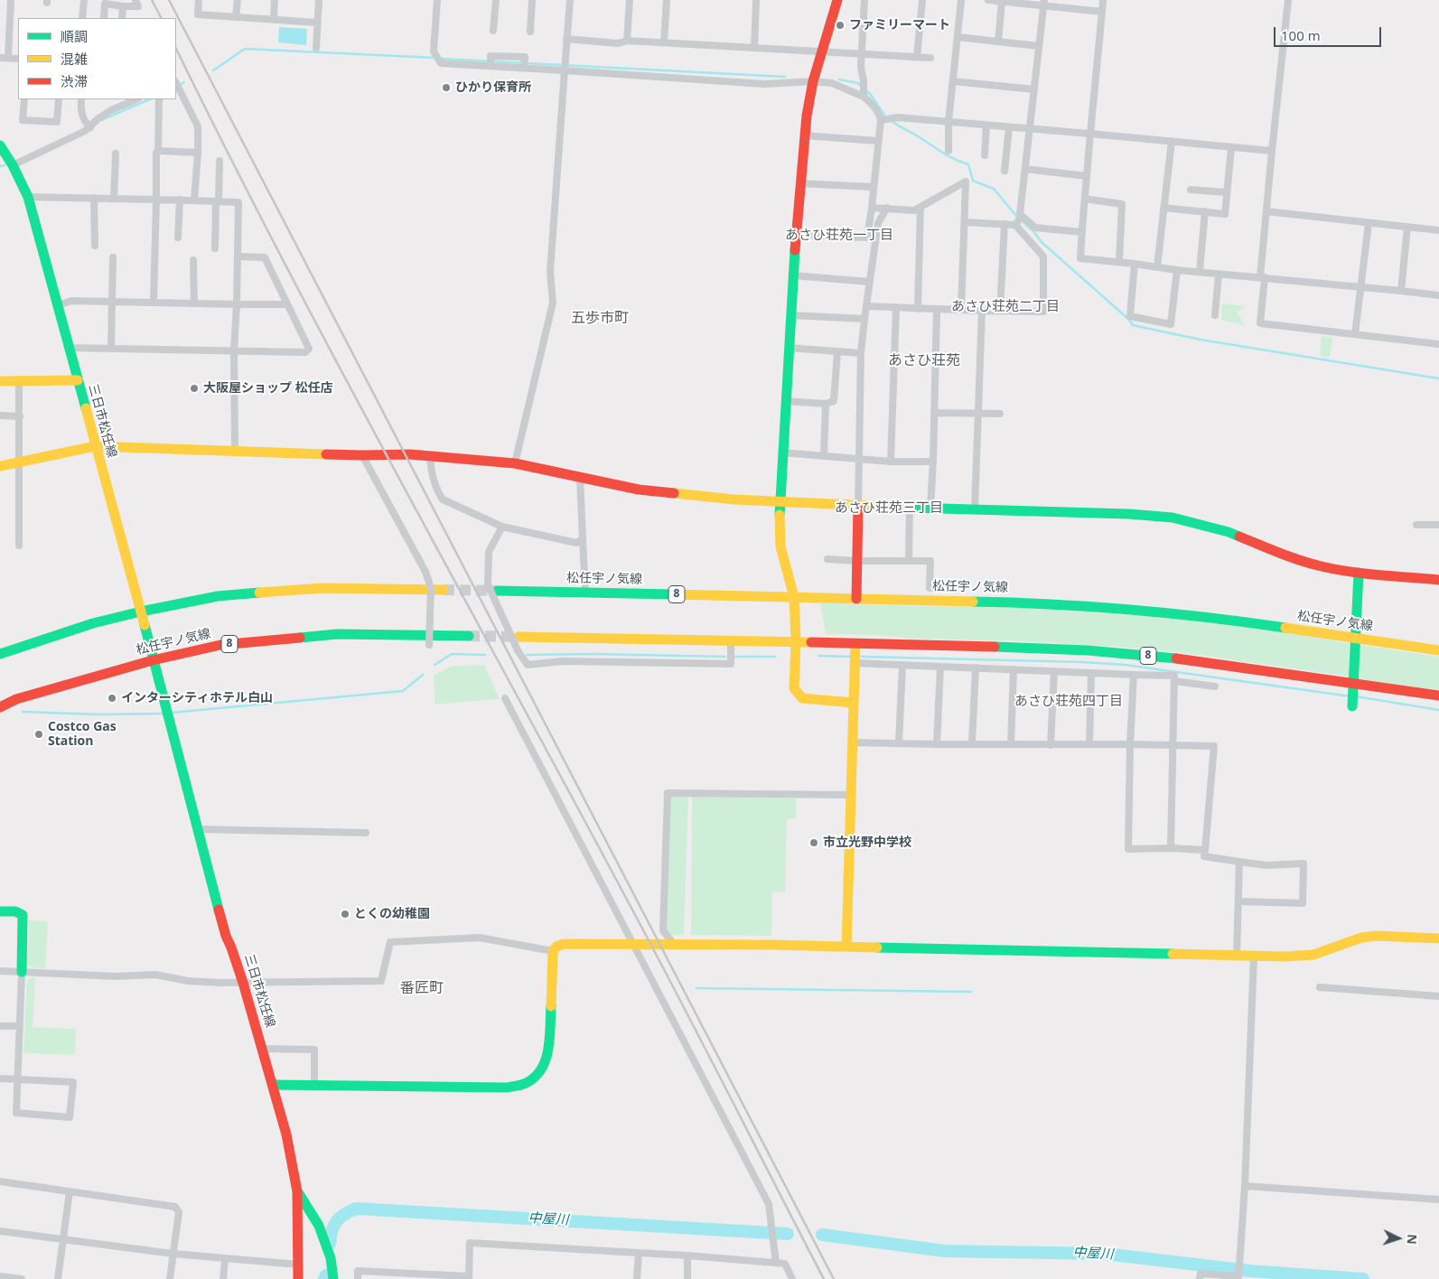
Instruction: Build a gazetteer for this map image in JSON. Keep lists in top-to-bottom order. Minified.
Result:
{"streets":{"street":["三日市松任線","松任宇ノ気線","8"]},"crossings":[["三日市松任線","松任宇ノ気線"]],"districts":["あさひ荘苑一丁目","あさひ荘苑二丁目","五歩市町","あさひ荘苑","あさひ荘苑三丁目","あさひ荘苑四丁目","番匠町"],"water":["中屋川"],"places":["ファミリーマート","ひかり保育所","大阪屋ショップ 松任店","インターシティホテル白山","Costco Gas Station","市立光野中学校","とくの幼稚園"],"legend":["順調","混雑","渋滞"],"scale_bar":"100 m","north":"right"}
